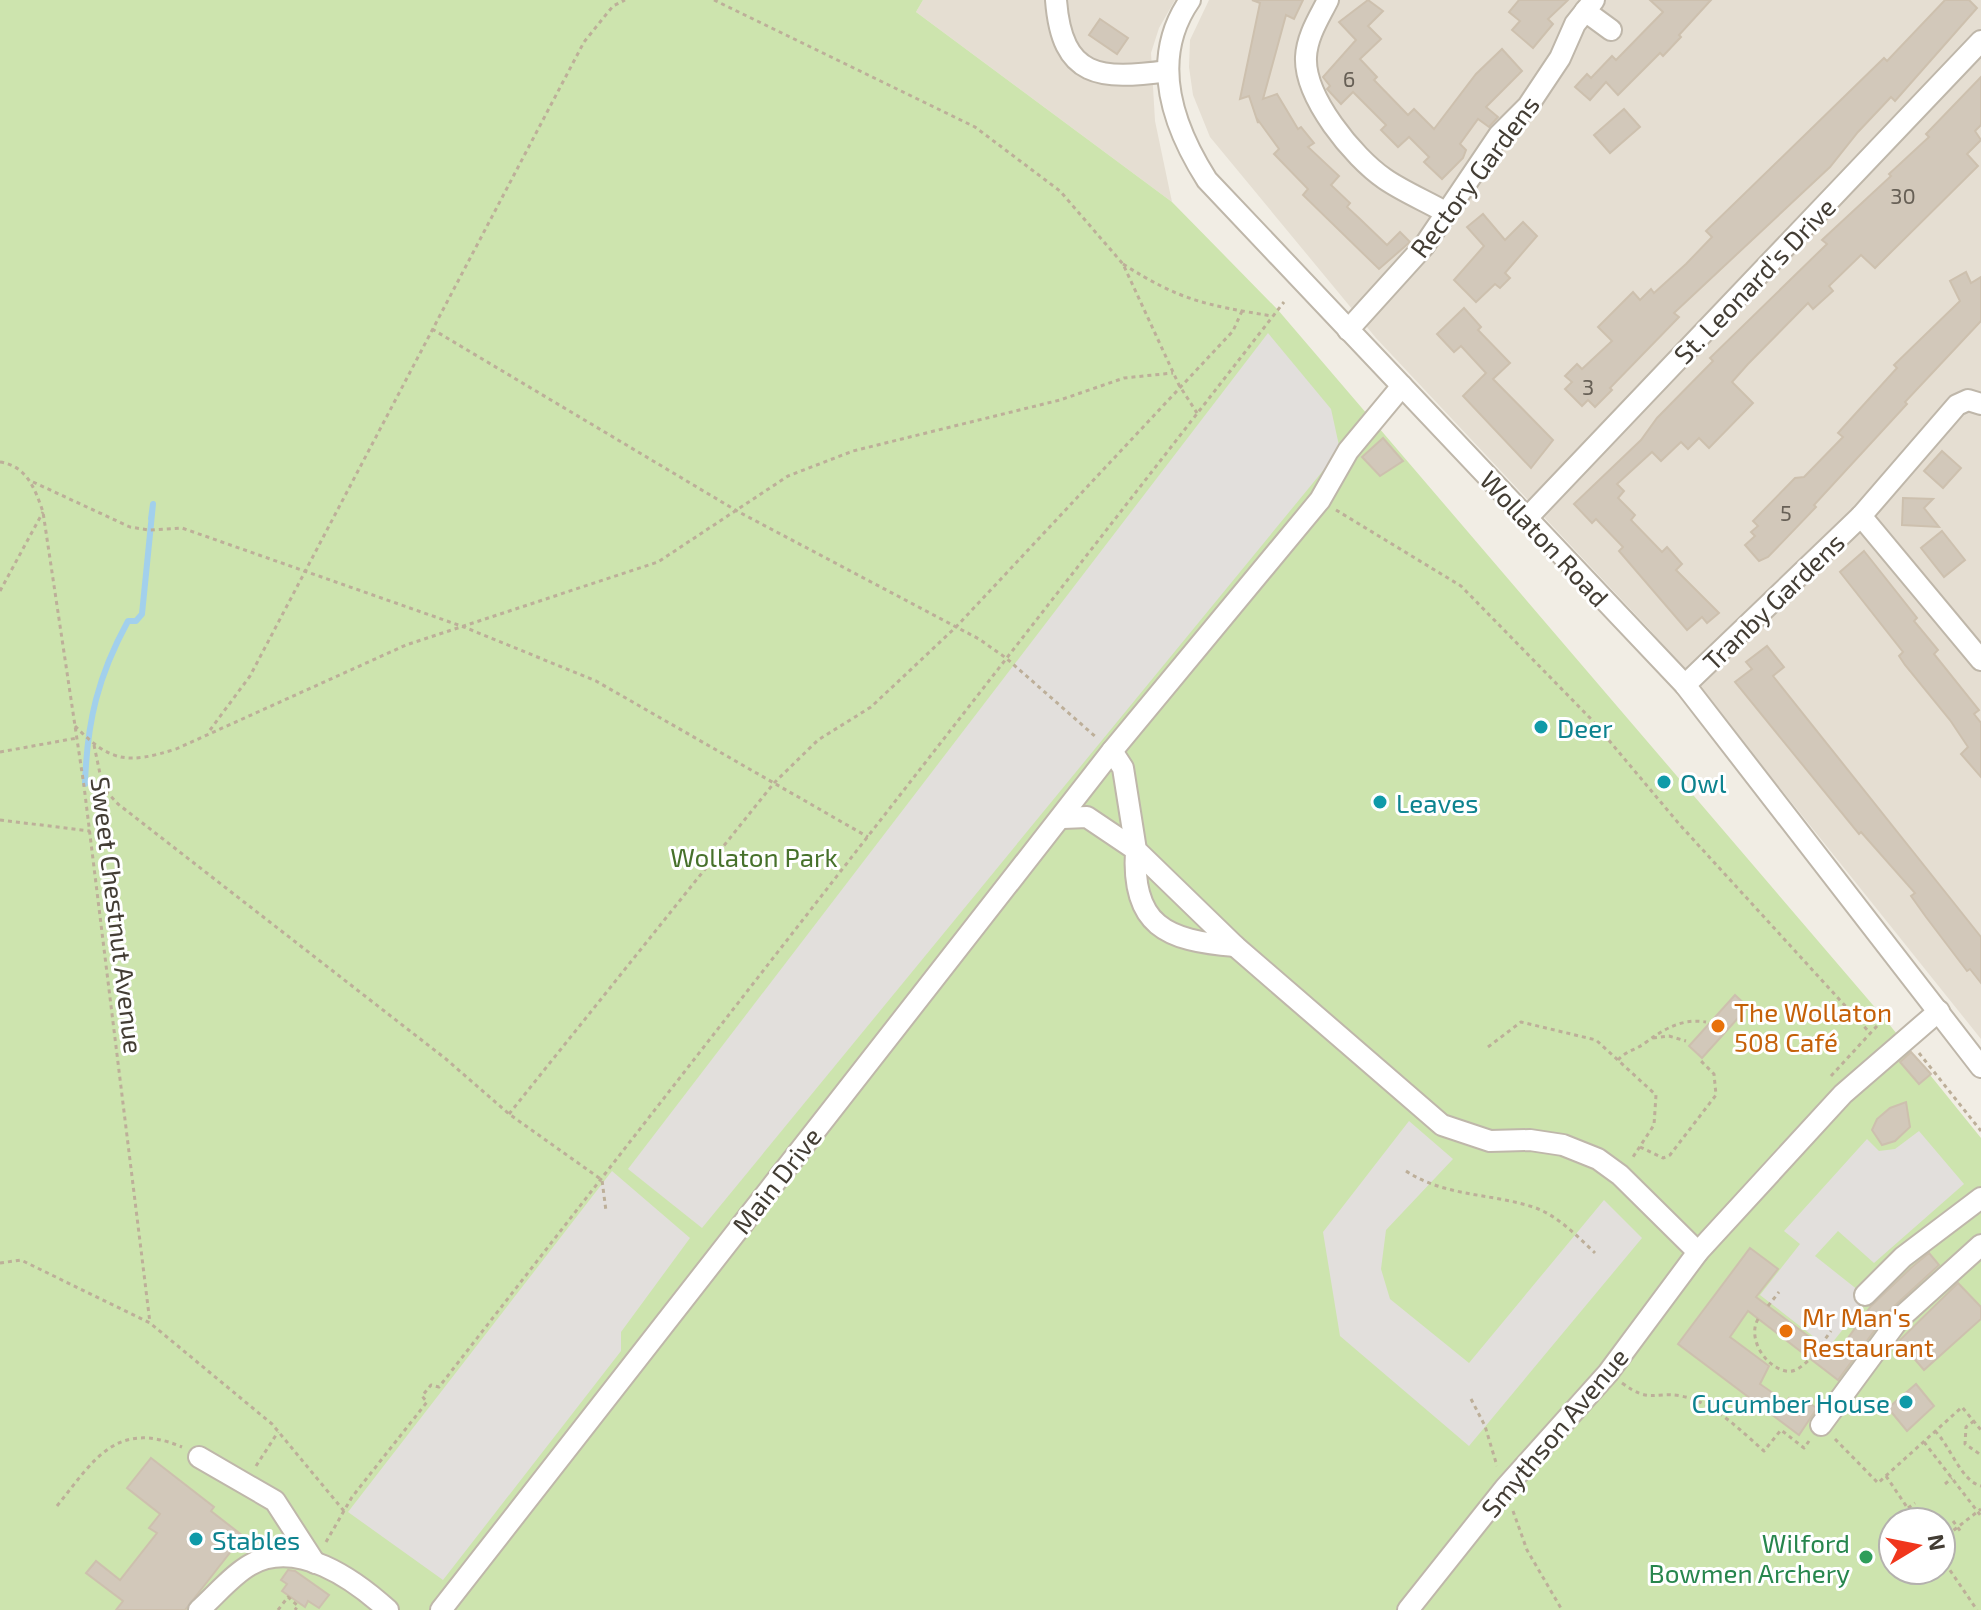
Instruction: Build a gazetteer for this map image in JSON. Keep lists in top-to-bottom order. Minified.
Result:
{"streets":{"street":["Rectory Gardens","St. Leonard's Drive","Wollaton Road","Tranby Gardens","Main Drive","Smythson Avenue"],"path":["Sweet Chestnut Avenue"]},"crossings":[["Rectory Gardens","Wollaton Road"],["St. Leonard's Drive","Wollaton Road"],["Wollaton Road","Tranby Gardens"],["Wollaton Road","Main Drive"],["Wollaton Road","Smythson Avenue"]],"parks":["Wollaton Park"],"places":["Deer","Owl","Leaves","The Wollaton 508 Café","Mr Man's Restaurant","Cucumber House","Stables","Wilford Bowmen Archery"],"house_numbers":["6","30","3","5"],"north":"right"}
